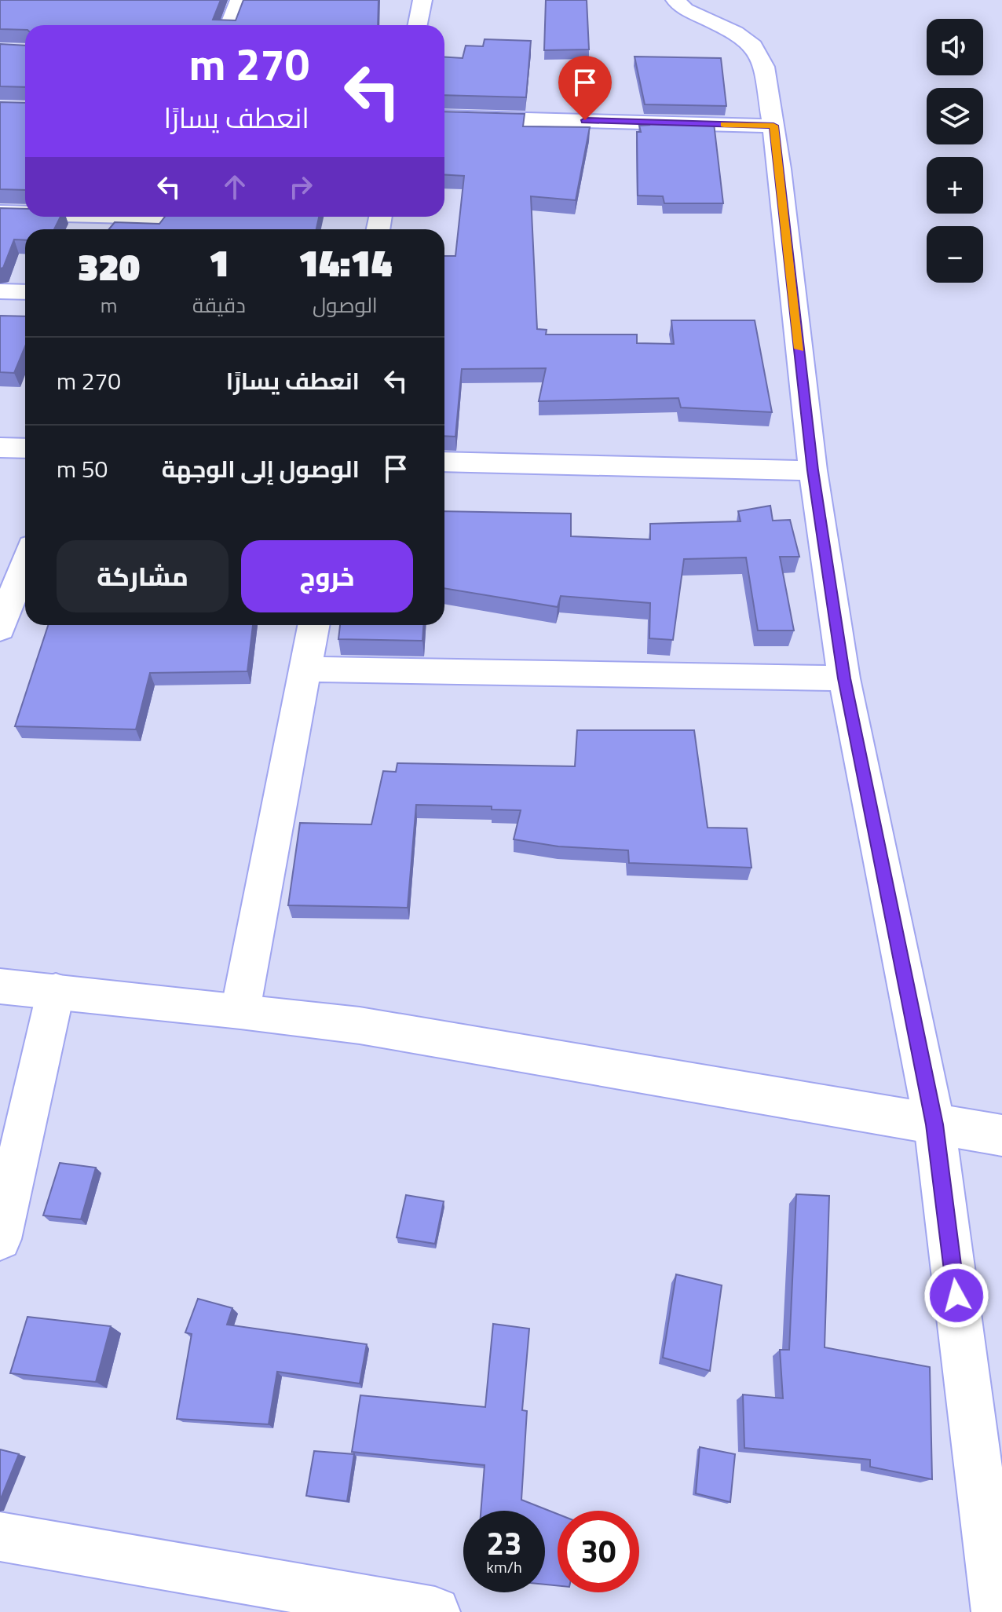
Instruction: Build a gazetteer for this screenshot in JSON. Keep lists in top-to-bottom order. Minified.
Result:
{"page":{"map_buttons":["+","−"],"turn":["270 m","انعطف يسارًا"],"eta":["14:14","الوصول","1","دقيقة","320","m"],"list":[{"name":"انعطف يسارًا","value":"270 m"},{"name":"الوصول إلى الوجهة","value":"50 m"}],"buttons":["خروج","مشاركة"],"speed":"23 km/h","limit":"30"}}
